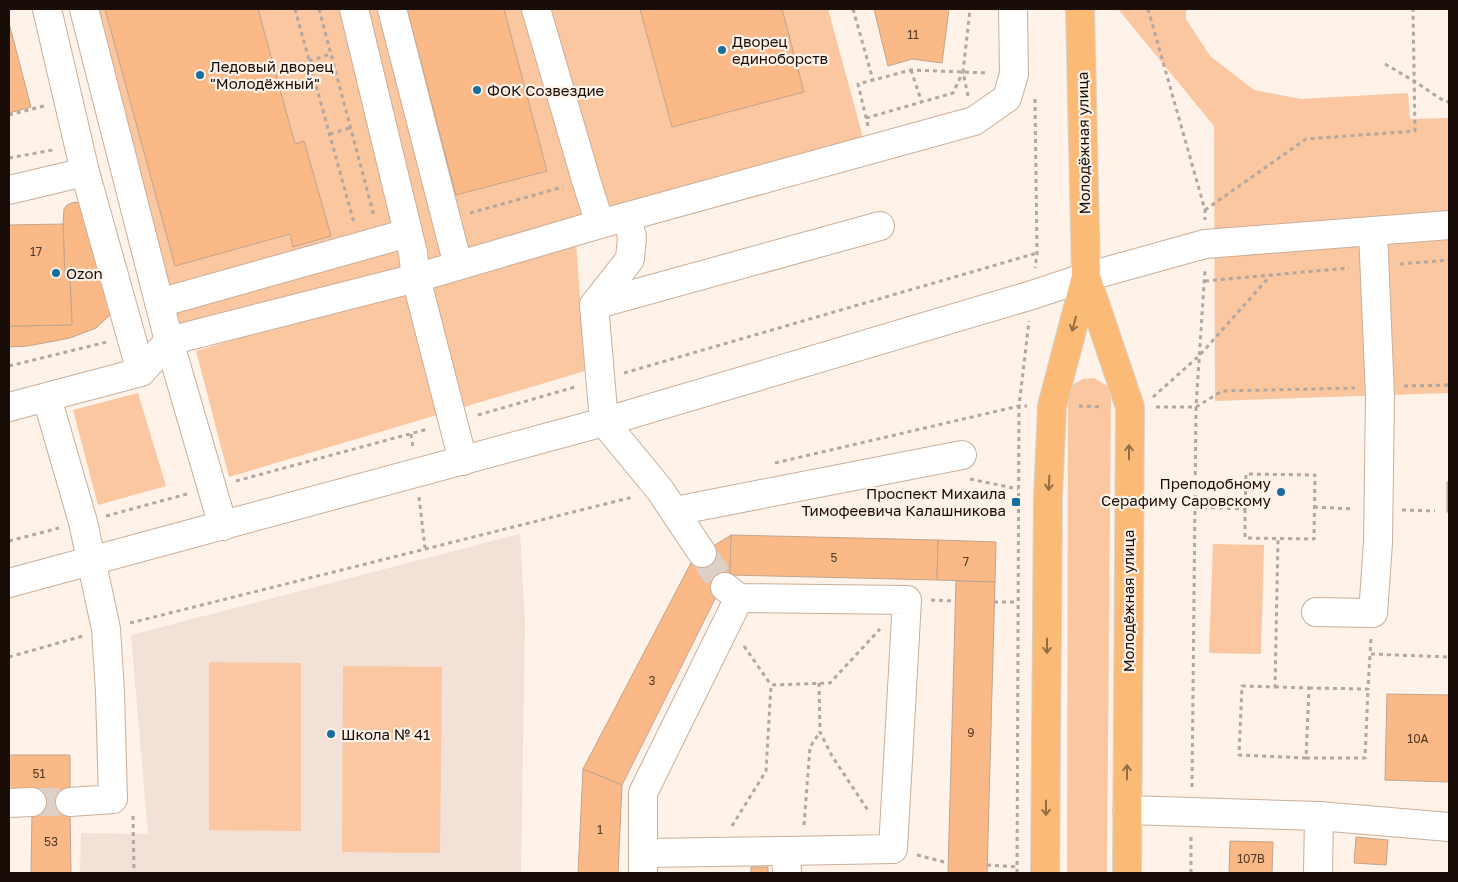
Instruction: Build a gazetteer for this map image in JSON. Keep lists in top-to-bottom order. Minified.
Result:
{"streets":{"main road":["Молодёжная улица"]},"places":{"other":["Дворец единоборств","Ледовый дворец \"Молодёжный\"","ФОК Созвездие","Ozon","Преподобному Серафиму Саровскому","Школа № 41"],"transit":["Проспект Михаила Тимофеевича Калашникова"]},"house_numbers":["11","17","5","7","3","9","10А","51","1","53","107В"]}
